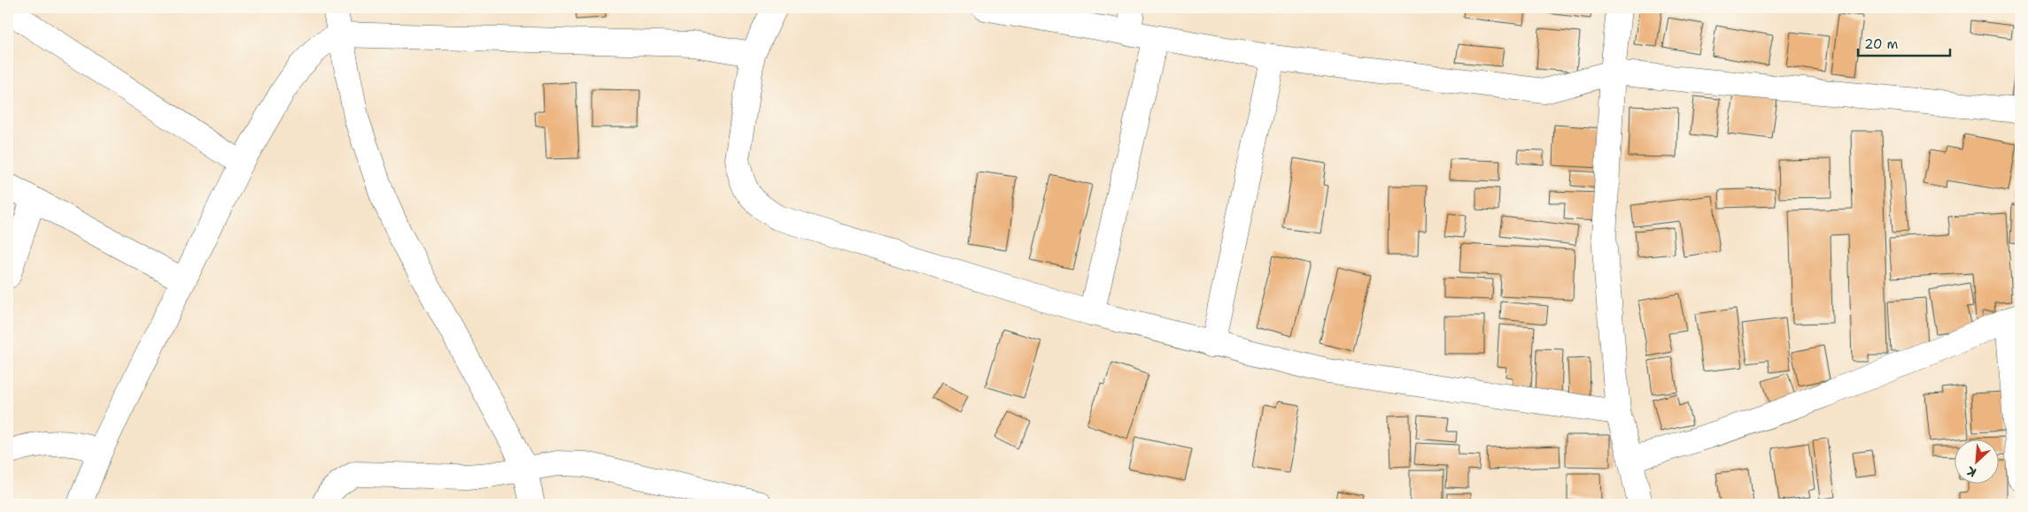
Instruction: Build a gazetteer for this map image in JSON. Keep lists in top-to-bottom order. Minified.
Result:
{"scale_bar":"20 m","north":"bottom left"}
